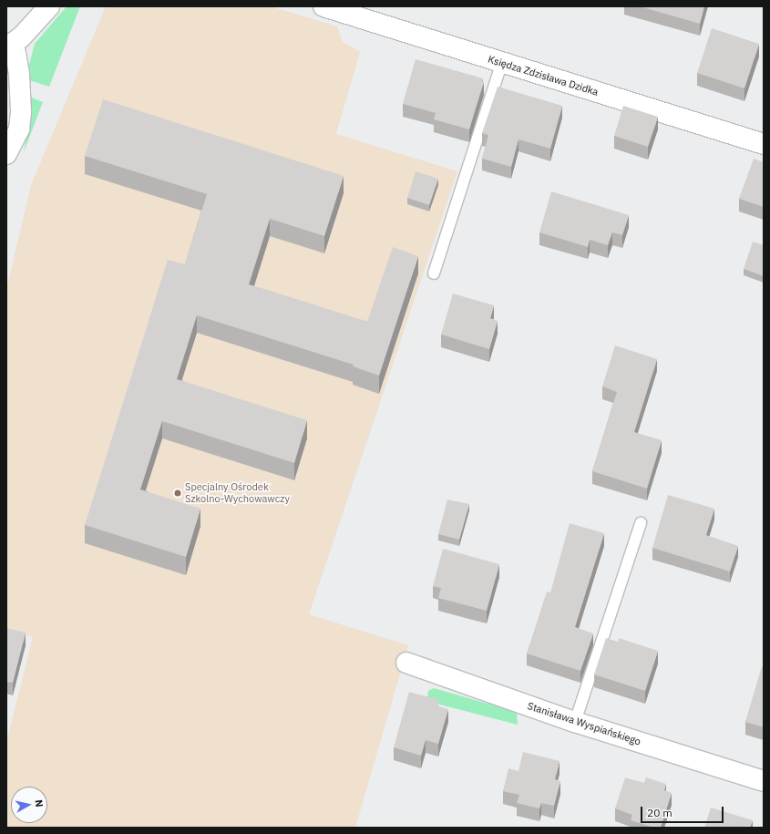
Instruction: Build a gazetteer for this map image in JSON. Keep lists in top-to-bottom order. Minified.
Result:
{"streets":{"street":["Księdza Zdzisława Dzidka","Stanisława Wyspiańskiego"]},"places":["Specjalny Ośrodek Szkolno-Wychowawczy"],"scale_bar":"20 m","north":"right"}
